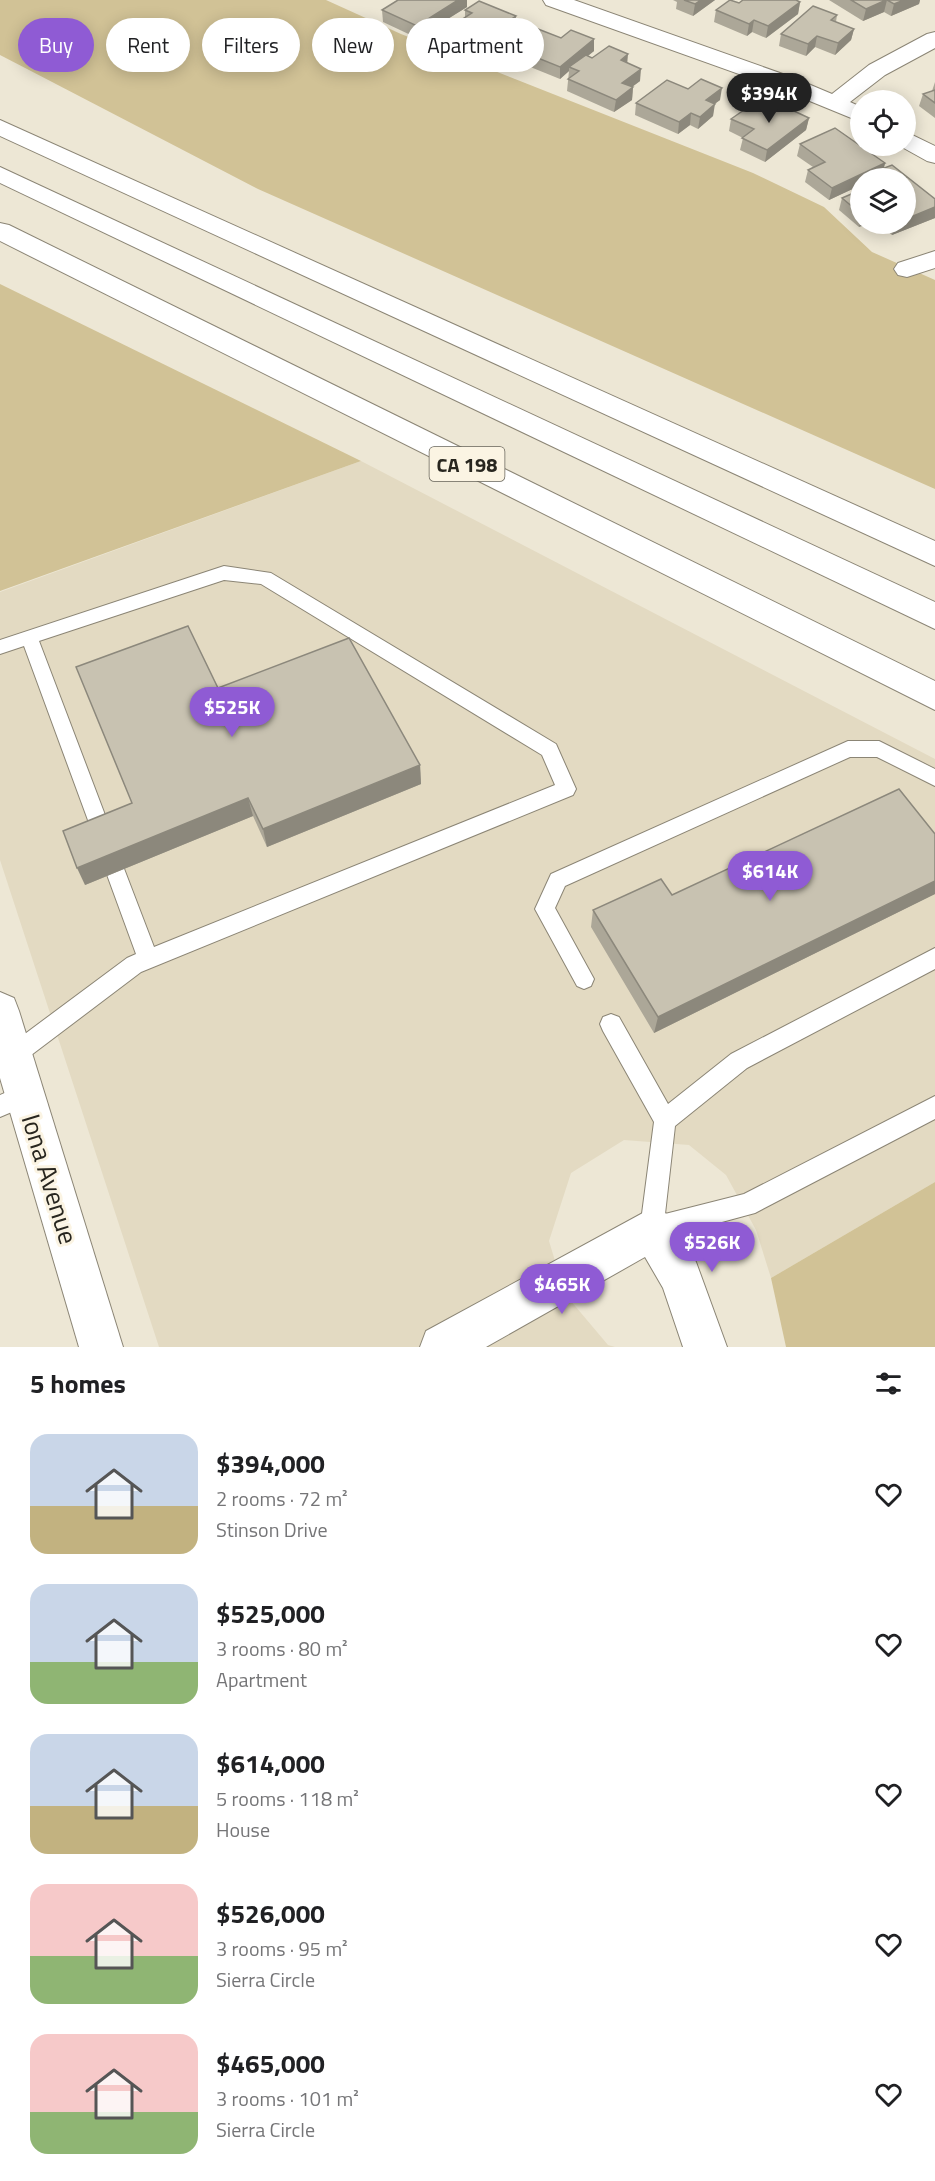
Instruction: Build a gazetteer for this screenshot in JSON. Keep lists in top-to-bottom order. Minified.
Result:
{"streets":{"main road":["CA 198","Iona Avenue"]},"page":{"chip":["Buy","Rent","Filters","New","Apartment"],"price":["$394K","$525K","$614K","$526K","$465K"],"heading":"5 homes","list":[{"name":"$394,000","note":"2 rooms · 72 m² · Stinson Drive"},{"name":"$525,000","note":"3 rooms · 80 m² · Apartment"},{"name":"$614,000","note":"5 rooms · 118 m² · House"},{"name":"$526,000","note":"3 rooms · 95 m² · Sierra Circle"},{"name":"$465,000","note":"3 rooms · 101 m² · Sierra Circle"}]}}
